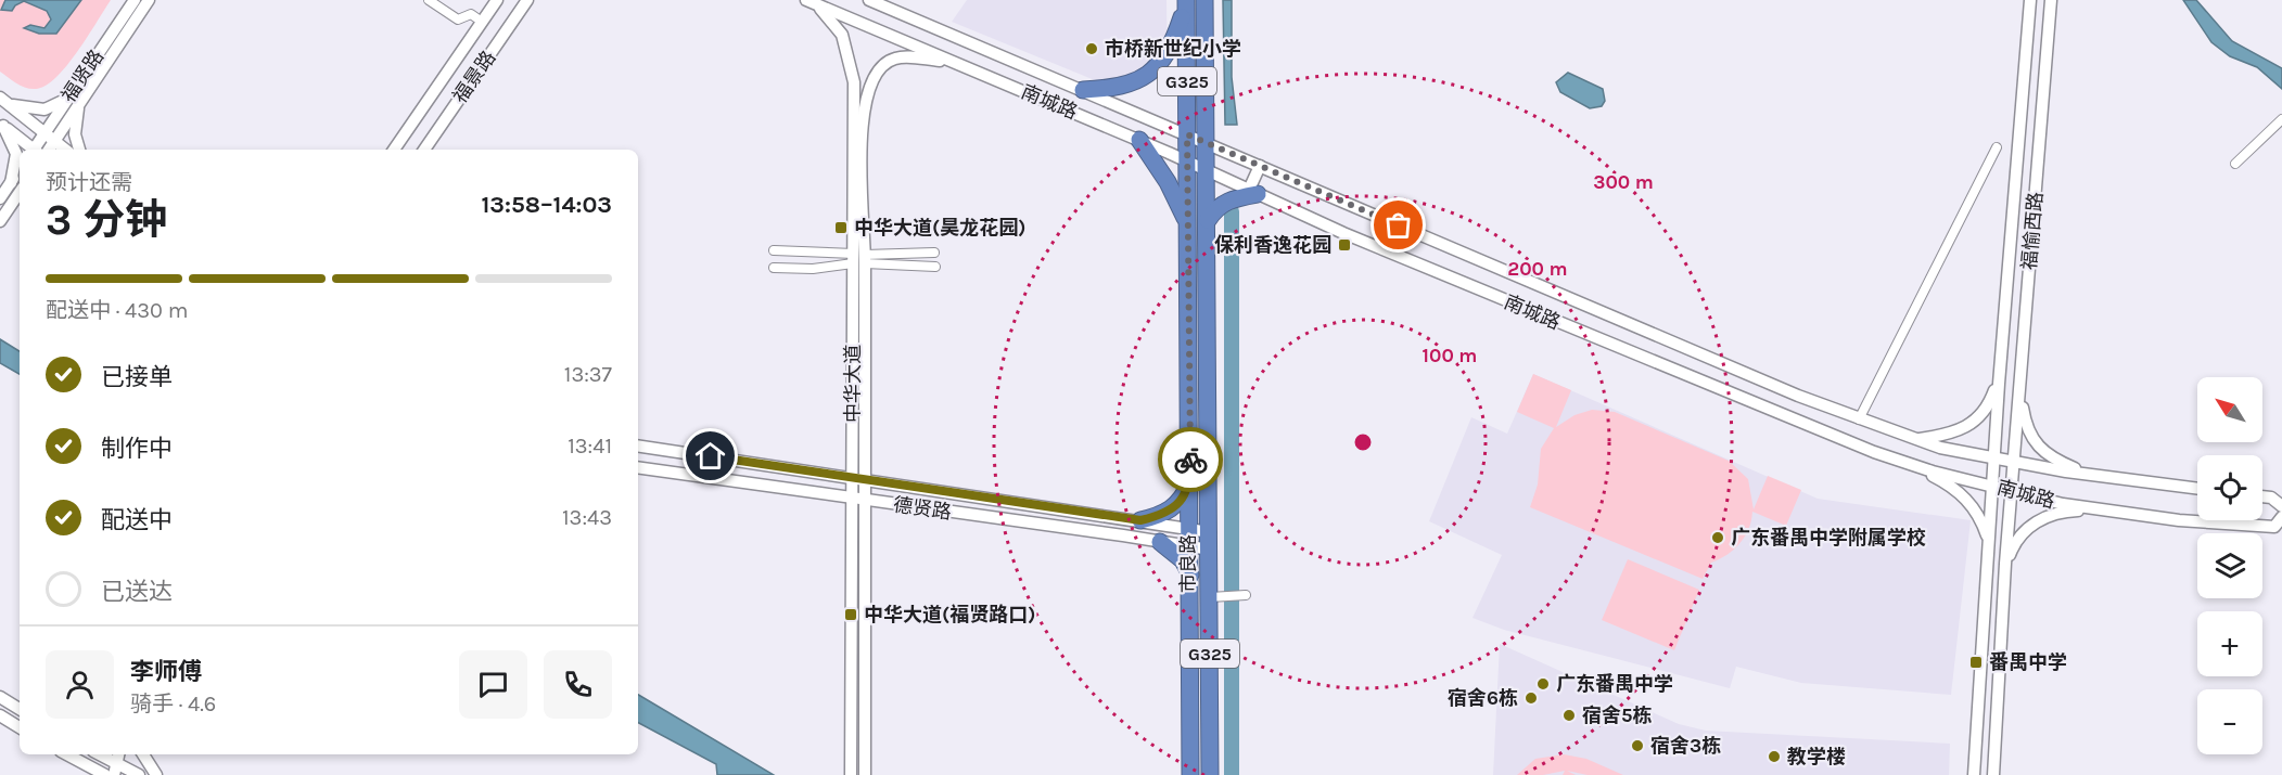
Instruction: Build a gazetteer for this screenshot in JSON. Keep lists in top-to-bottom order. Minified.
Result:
{"streets":{"highway":["G325","市良路"],"street":["福贤路","福景路","南城路","福愉西路","中华大道","德贤路"]},"crossings":[["南城路","福愉西路"],["南城路","中华大道"],["南城路","市良路"],["中华大道","德贤路"],["德贤路","市良路"]],"places":{"other":["市桥新世纪小学","广东番禺中学附属学校","广东番禺中学","宿舍6栋","宿舍5栋","宿舍3栋","教学楼"],"transit":["中华大道(昊龙花园)","保利香逸花园","中华大道(福贤路口)","番禺中学"]},"north":"top left","page":{"heading":["3 分钟","预计还需","13:58–14:03"],"panel":["李师傅","骑手 · 4.6"],"bar":"配送中 · 430 m","list":[["已接单","13:37"],["制作中","13:41"],["配送中","13:43"],"已送达"],"map_buttons":["+","−"]},"rings":["300 m","200 m","100 m"]}
